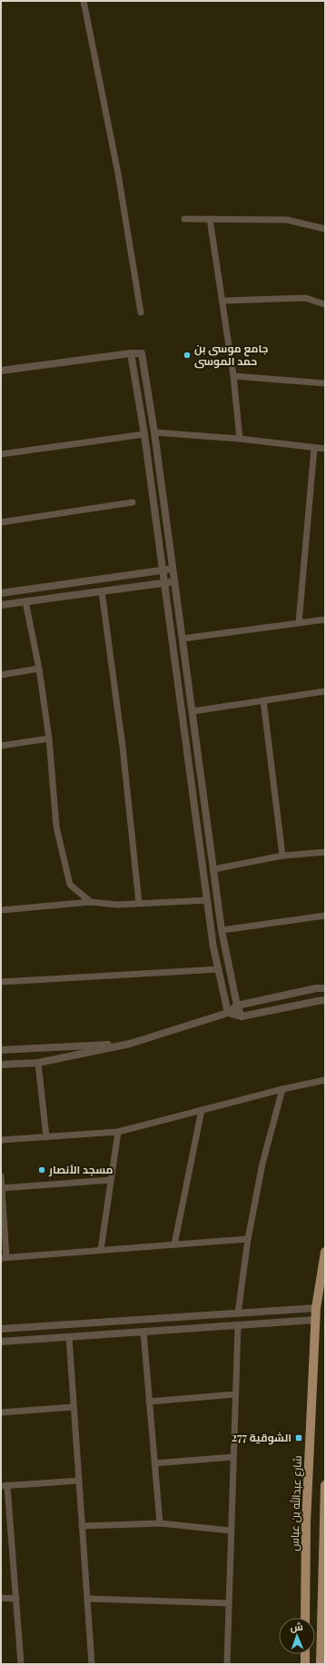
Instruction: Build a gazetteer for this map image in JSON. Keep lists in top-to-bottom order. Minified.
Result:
{"streets":{"main road":["شارع عبدالله بن عباس"]},"places":{"other":["جامع موسى بن حمد الموسى","مسجد الأنصار"],"transit":["الشوقية 277"]},"north":"top"}
